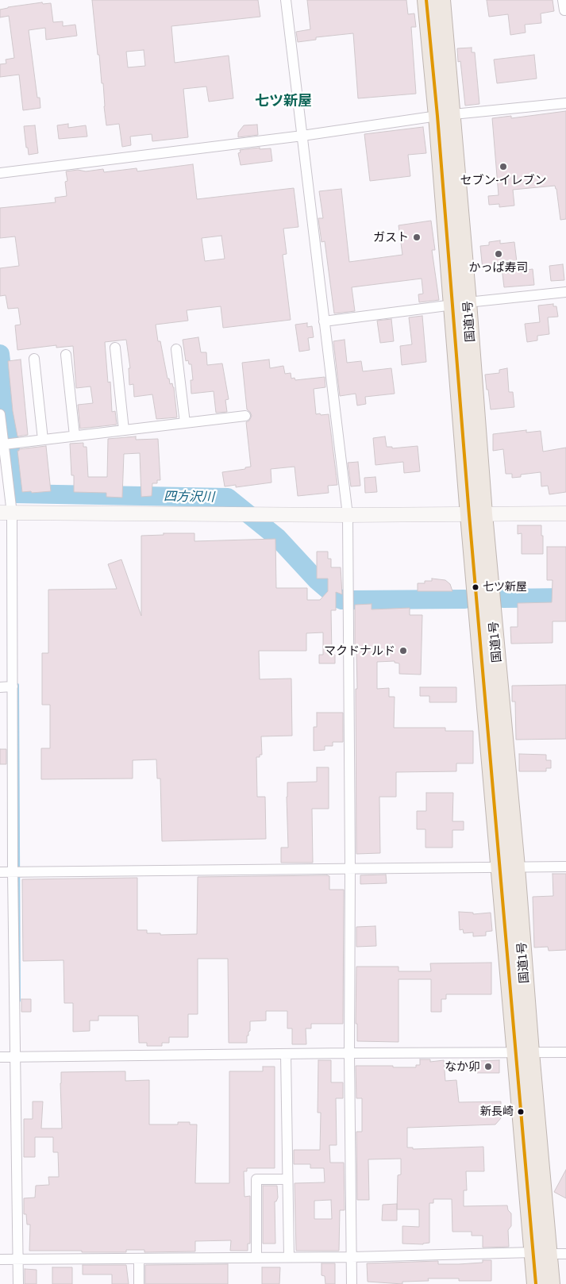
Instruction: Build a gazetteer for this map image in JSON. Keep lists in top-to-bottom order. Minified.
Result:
{"streets":{"highway":["国道1号"]},"districts":["七ツ新屋"],"water":["四方沢川"],"places":["セブン-イレブン","ガスト","かっぱ寿司","七ツ新屋","マクドナルド","なか卯","新長崎"]}
